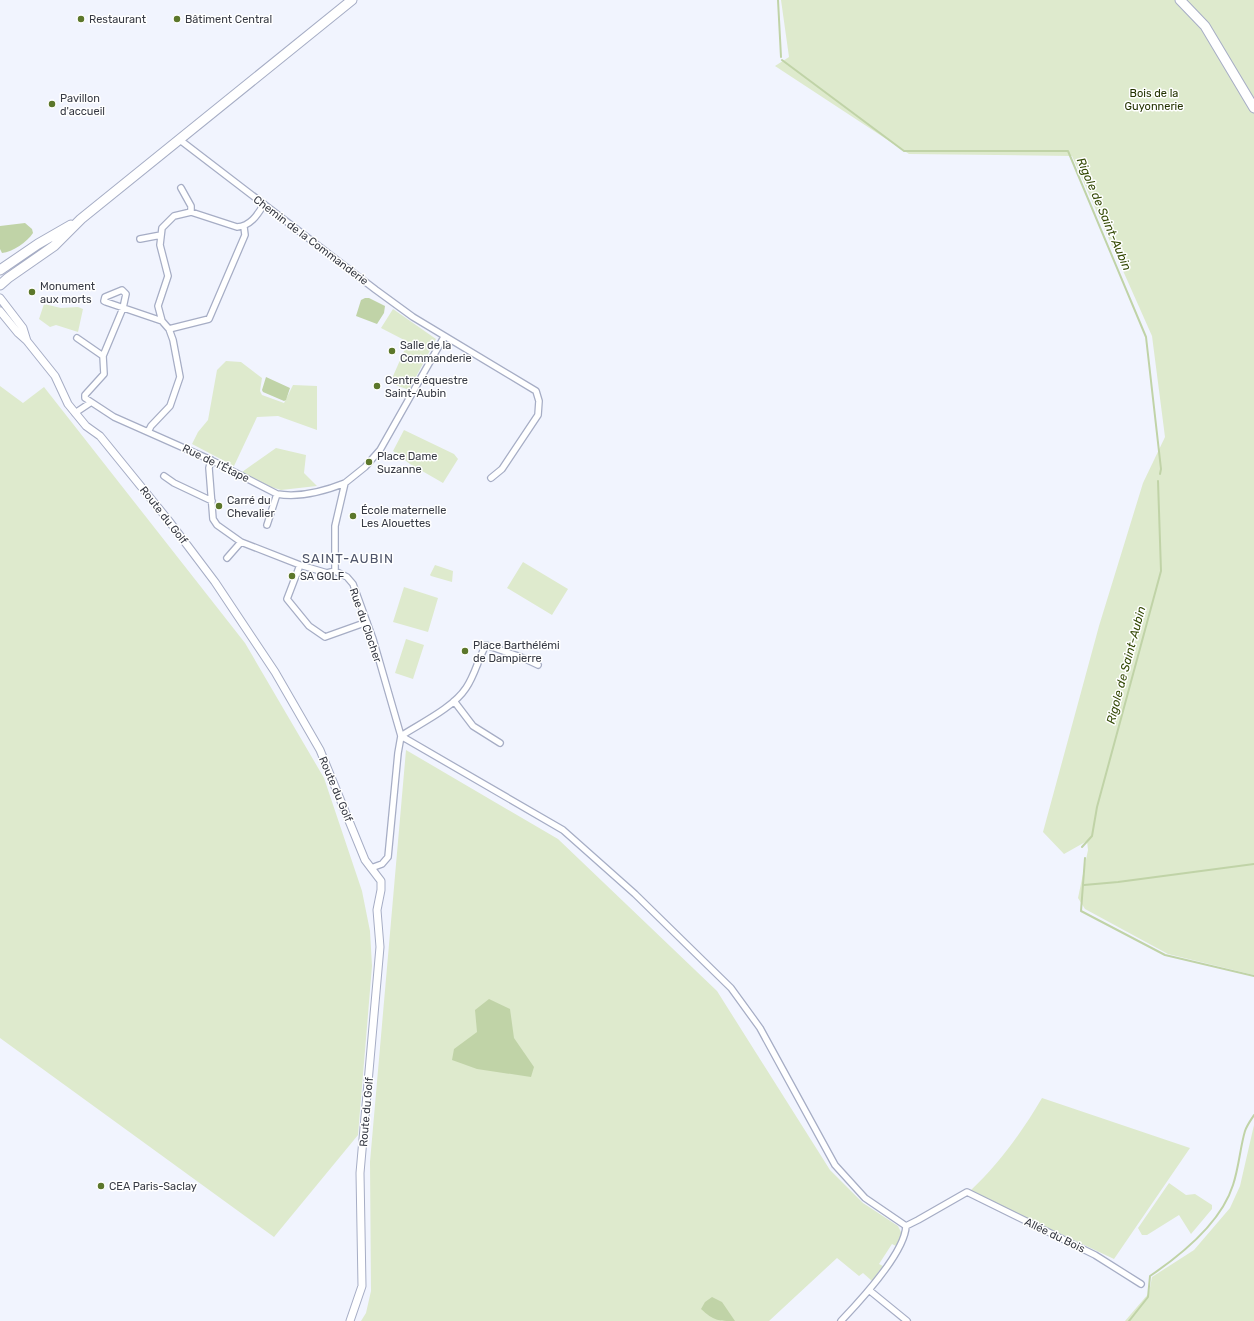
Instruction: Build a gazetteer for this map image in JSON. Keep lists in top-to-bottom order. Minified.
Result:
{"streets":{"street":["Chemin de la Commanderie","Rue de l'Étape","Route du Golf","Rue du Clocher","Allée du Bois"]},"districts":["SAINT-AUBIN"],"water":["Rigole de Saint-Aubin"],"parks":["Bois de la Guyonnerie"],"places":["Restaurant","Bâtiment Central","Pavillon d'accueil","Monument aux morts","Salle de la Commanderie","Centre équestre Saint-Aubin","Place Dame Suzanne","Carré du Chevalier","École maternelle Les Alouettes","SA GOLF","Place Barthélémi de Dampierre","CEA Paris-Saclay"]}
